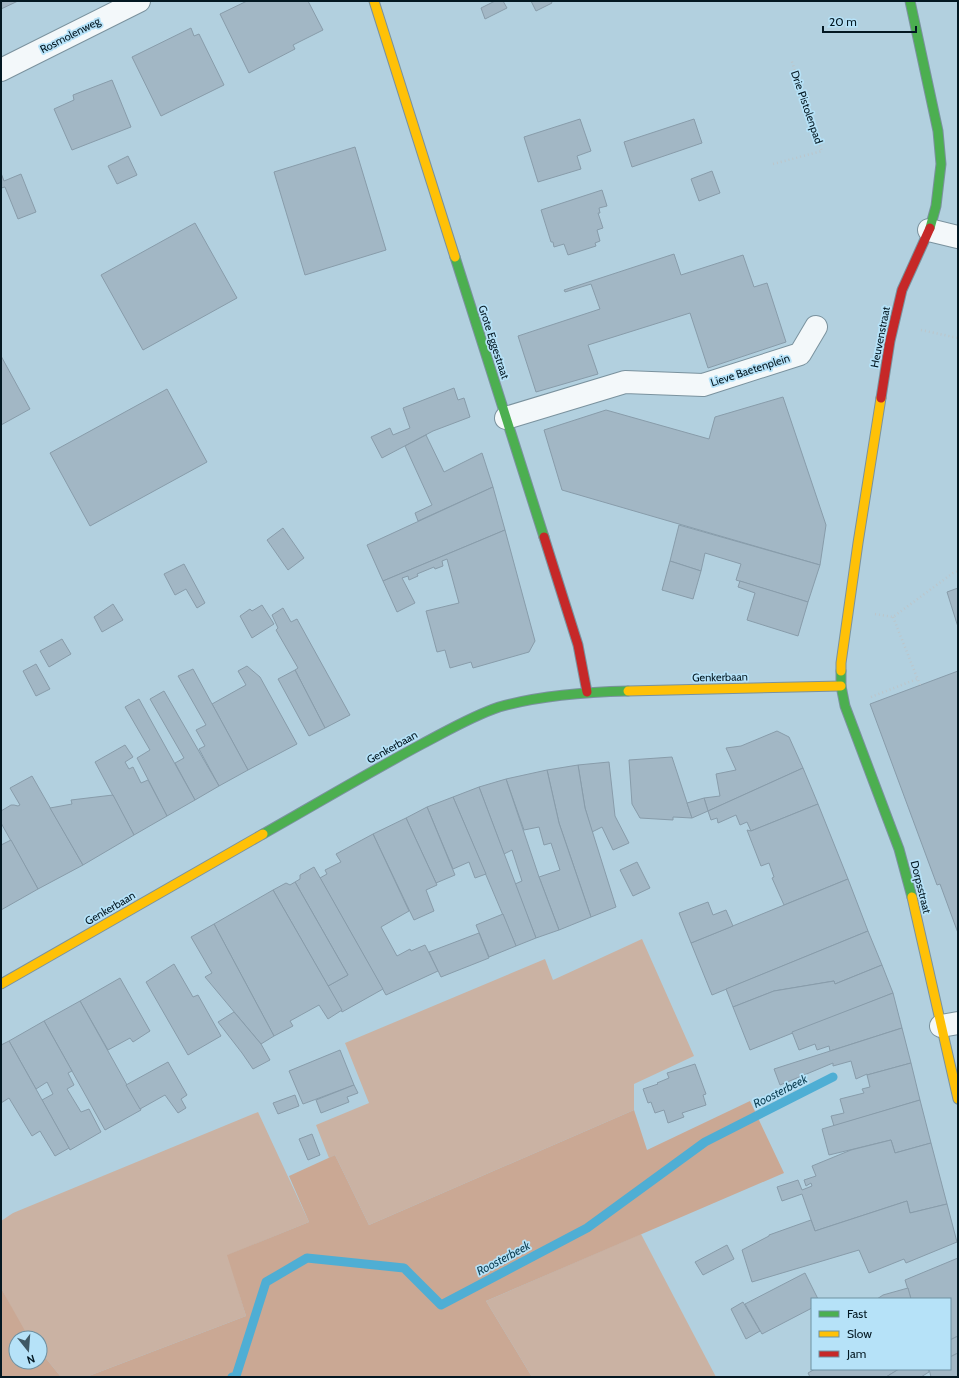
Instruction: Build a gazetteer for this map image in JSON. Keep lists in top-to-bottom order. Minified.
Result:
{"streets":{"street":["Rosmolenweg","Heuvenstraat","Grote Eggestraat","Lieve Baetenplein","Genkerbaan","Dorpsstraat"],"path":["Drie Pistolenpad"]},"crossings":[["Heuvenstraat","Genkerbaan"],["Heuvenstraat","Dorpsstraat"],["Grote Eggestraat","Lieve Baetenplein"],["Grote Eggestraat","Genkerbaan"],["Genkerbaan","Dorpsstraat"]],"water":["Roosterbeek"],"legend":["Fast","Slow","Jam"],"scale_bar":"20 m","north":"bottom"}
